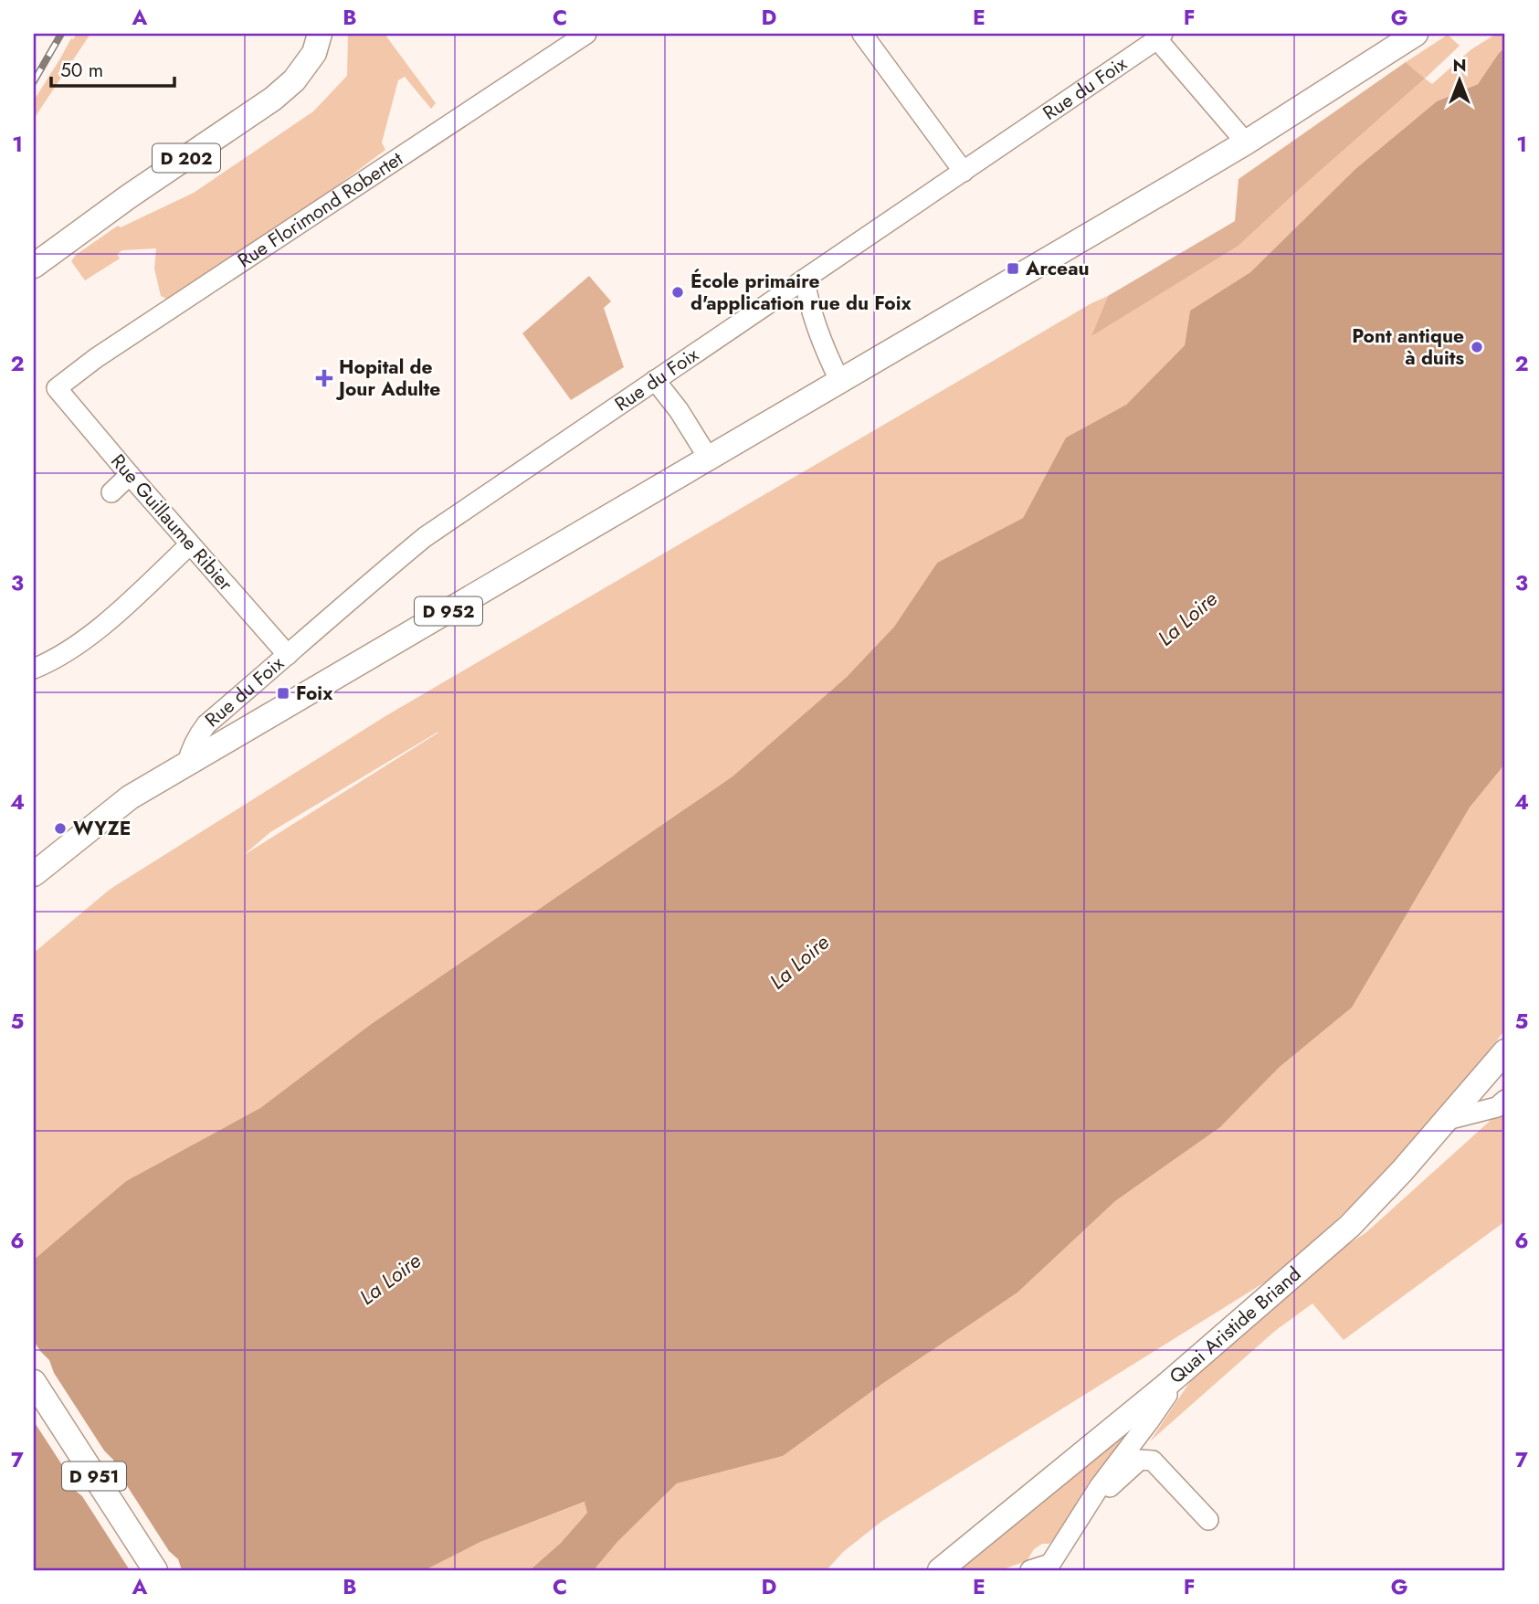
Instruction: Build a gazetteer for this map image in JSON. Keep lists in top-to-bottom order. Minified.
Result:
{"streets":{"main road":["D 202","D 952","Quai Aristide Briand","D 951"],"street":["Rue du Foix","Rue Florimond Robertet","Rue Guillaume Ribier"]},"crossings":[["Rue du Foix","Rue Guillaume Ribier"],["Rue du Foix","D 952"],["Rue Florimond Robertet","Rue Guillaume Ribier"]],"water":["La Loire"],"places":{"transit":["Arceau","Foix"],"other":["École primaire d'application rue du Foix","Pont antique à duits","WYZE"],"health":["Hopital de Jour Adulte"]},"scale_bar":"50 m","north":"top","grid":{"columns":["A","B","C","D","E","F","G"],"rows":["1","2","3","4","5","6","7"]}}
